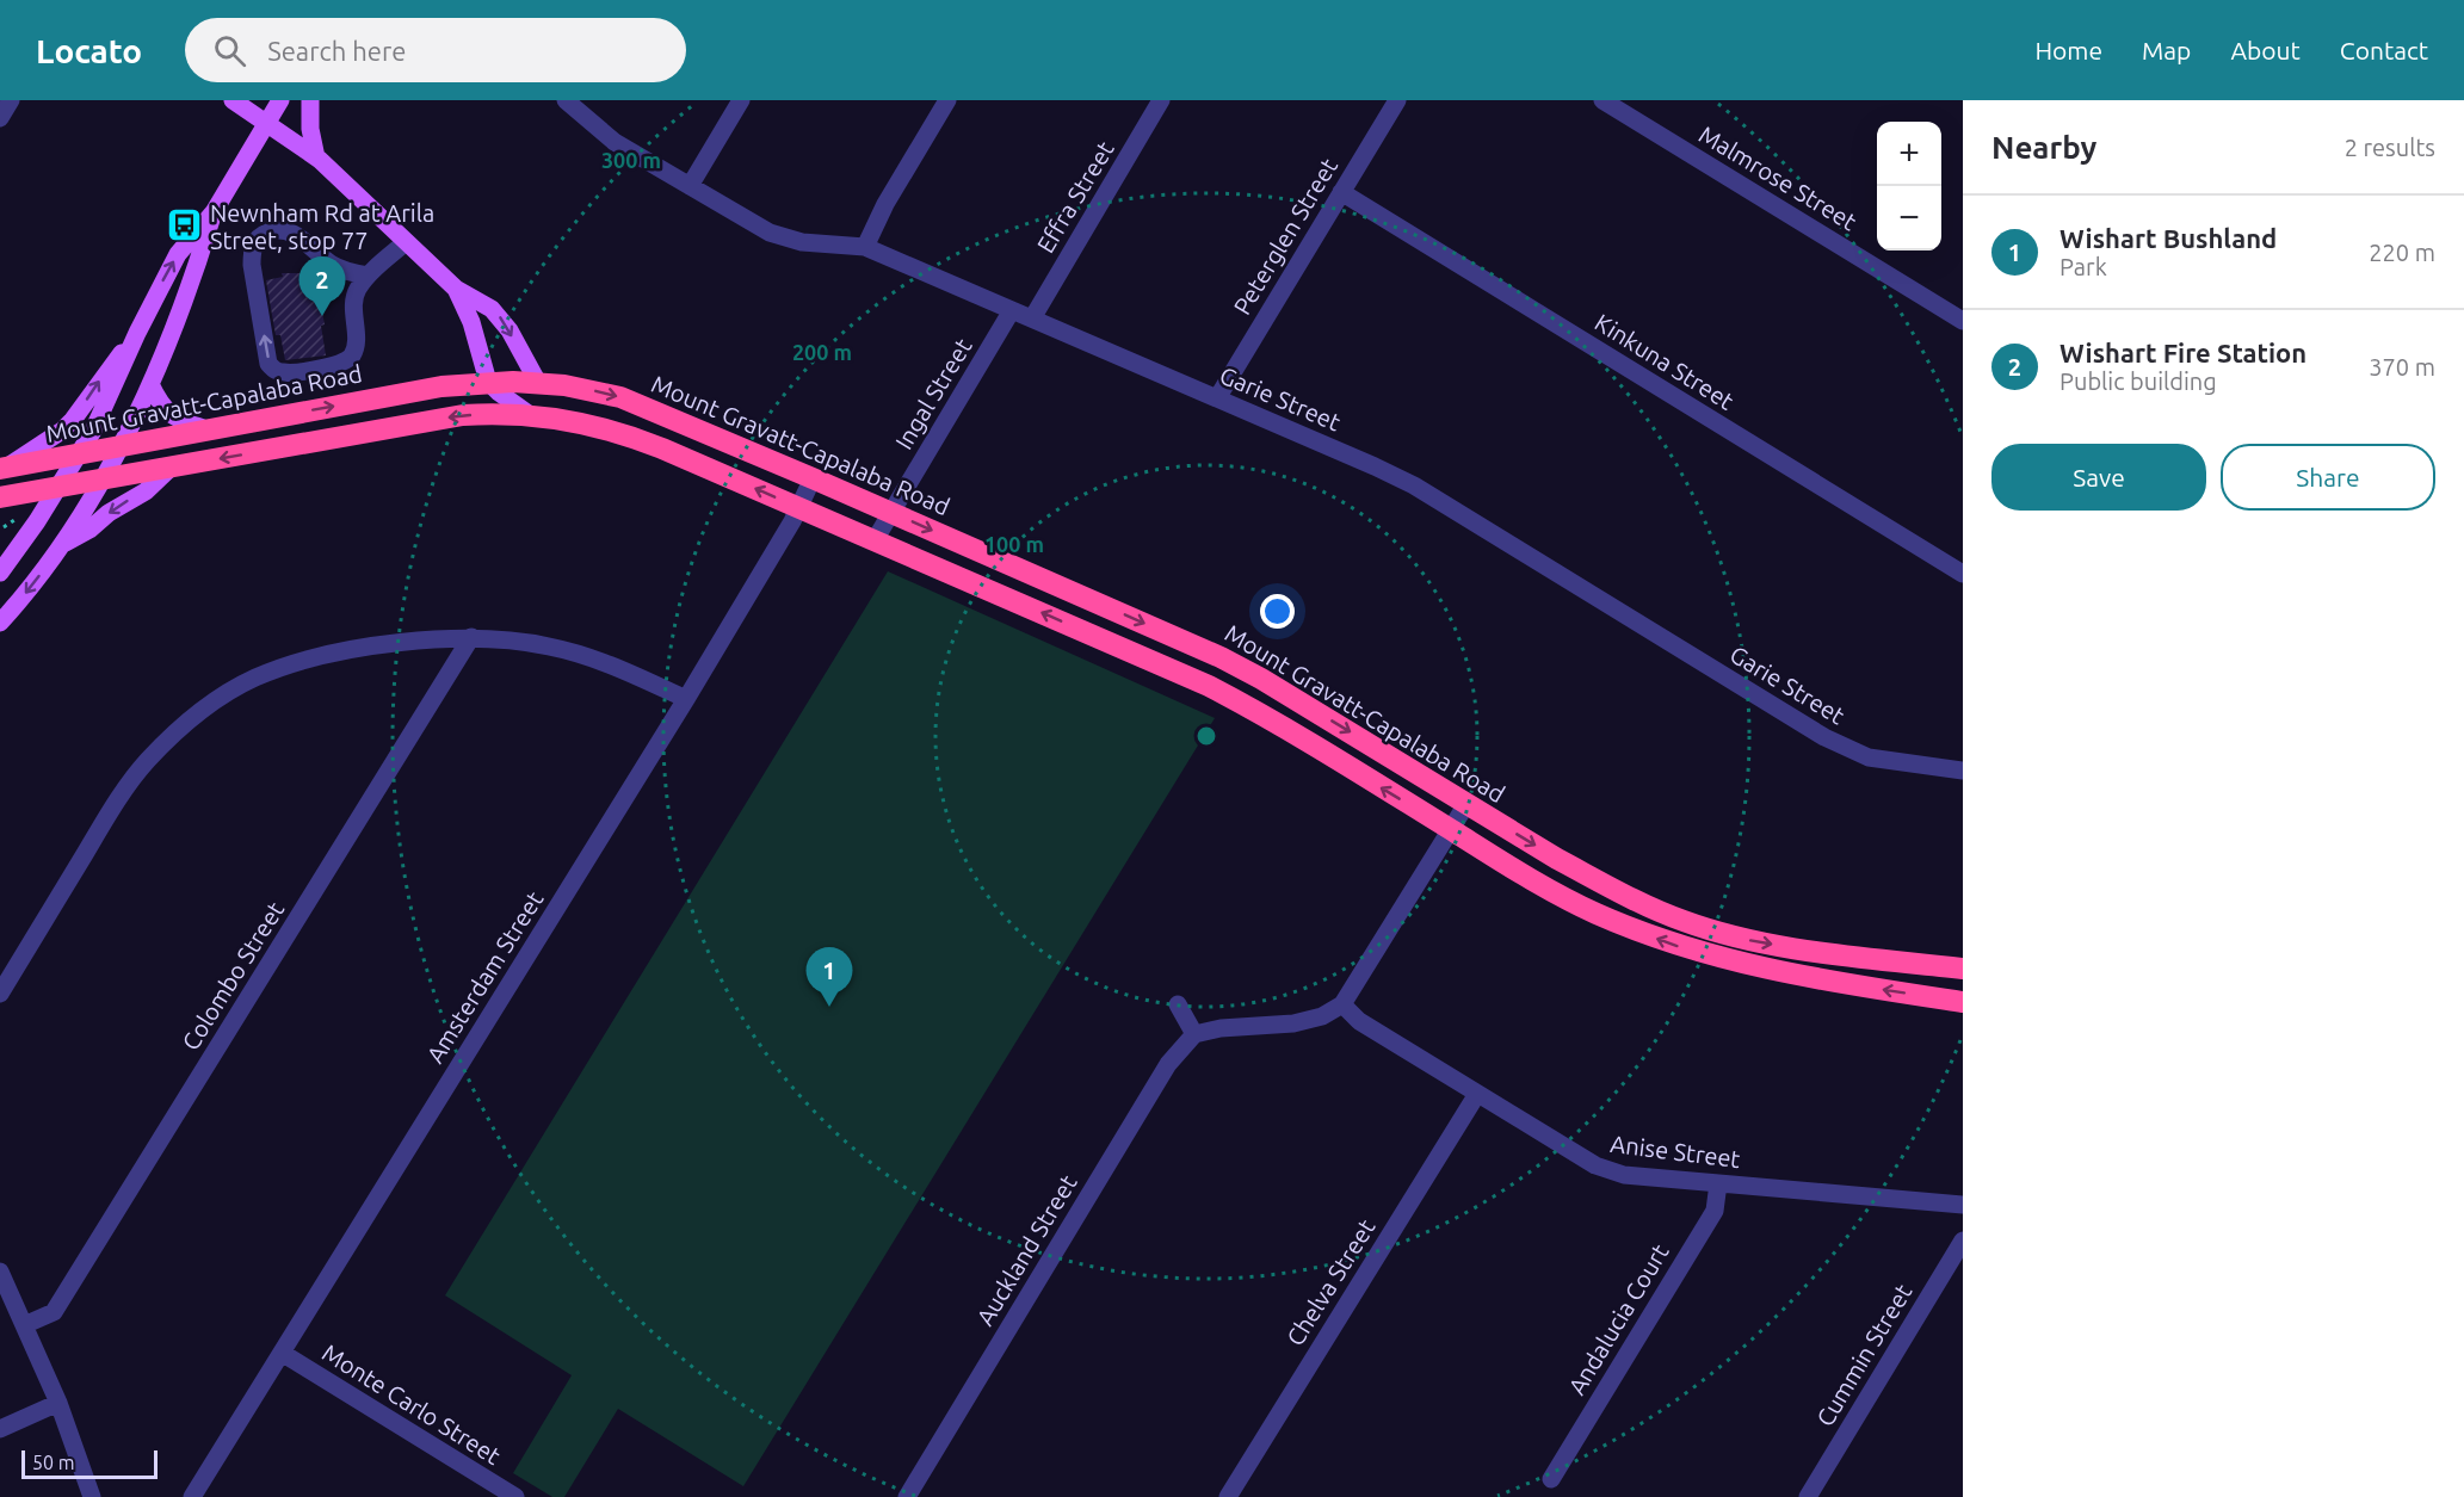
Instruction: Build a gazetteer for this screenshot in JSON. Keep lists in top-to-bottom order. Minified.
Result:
{"streets":{"highway":["Mount Gravatt-Capalaba Road"],"street":["Malmrose Street","Effra Street","Peterglen Street","Kinkuna Street","Ingal Street","Garie Street","Colombo Street","Amsterdam Street","Anise Street","Auckland Street","Chelva Street","Andalucia Court","Cummin Street","Monte Carlo Street"]},"crossings":[["Effra Street","Garie Street"],["Peterglen Street","Kinkuna Street"],["Peterglen Street","Garie Street"],["Ingal Street","Garie Street"],["Ingal Street","Mount Gravatt-Capalaba Road"],["Mount Gravatt-Capalaba Road","Amsterdam Street"],["Amsterdam Street","Monte Carlo Street"],["Anise Street","Chelva Street"],["Anise Street","Andalucia Court"]],"places":{"bus stop":["Newnham Rd at Arila Street, stop 77"]},"scale_bar":"50 m","page":{"header":"Locato","search":"Search here","nav":["Home","Map","About","Contact"],"heading":["Nearby","2 results"],"map_buttons":["+","−"],"list":[{"mark":"1","name":"Wishart Bushland","note":"Park","value":"220 m"},{"mark":"2","name":"Wishart Fire Station","note":"Public building","value":"370 m"}],"pins":["2","1"],"buttons":["Save","Share"],"scale":"50 m"},"rings":["300 m","200 m","100 m"]}
